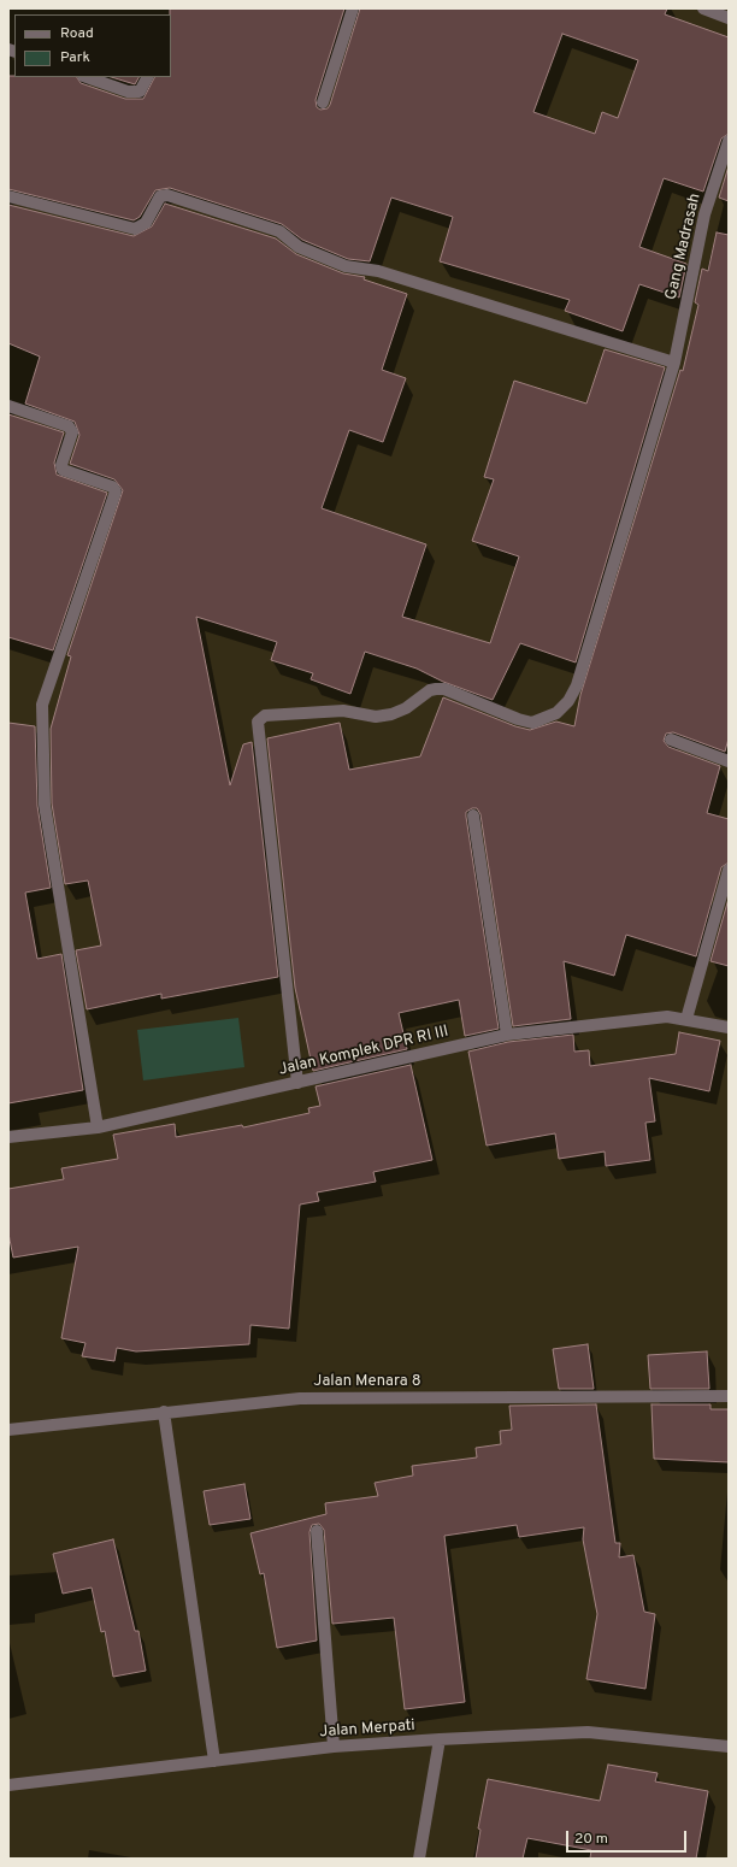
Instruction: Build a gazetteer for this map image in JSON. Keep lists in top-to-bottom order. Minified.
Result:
{"streets":{"street":["Gang Madrasah","Jalan Komplek DPR RI III","Jalan Menara 8","Jalan Merpati"]},"crossings":[["Gang Madrasah","Jalan Komplek DPR RI III"]],"legend":["Road","Park"],"scale_bar":"20 m"}
